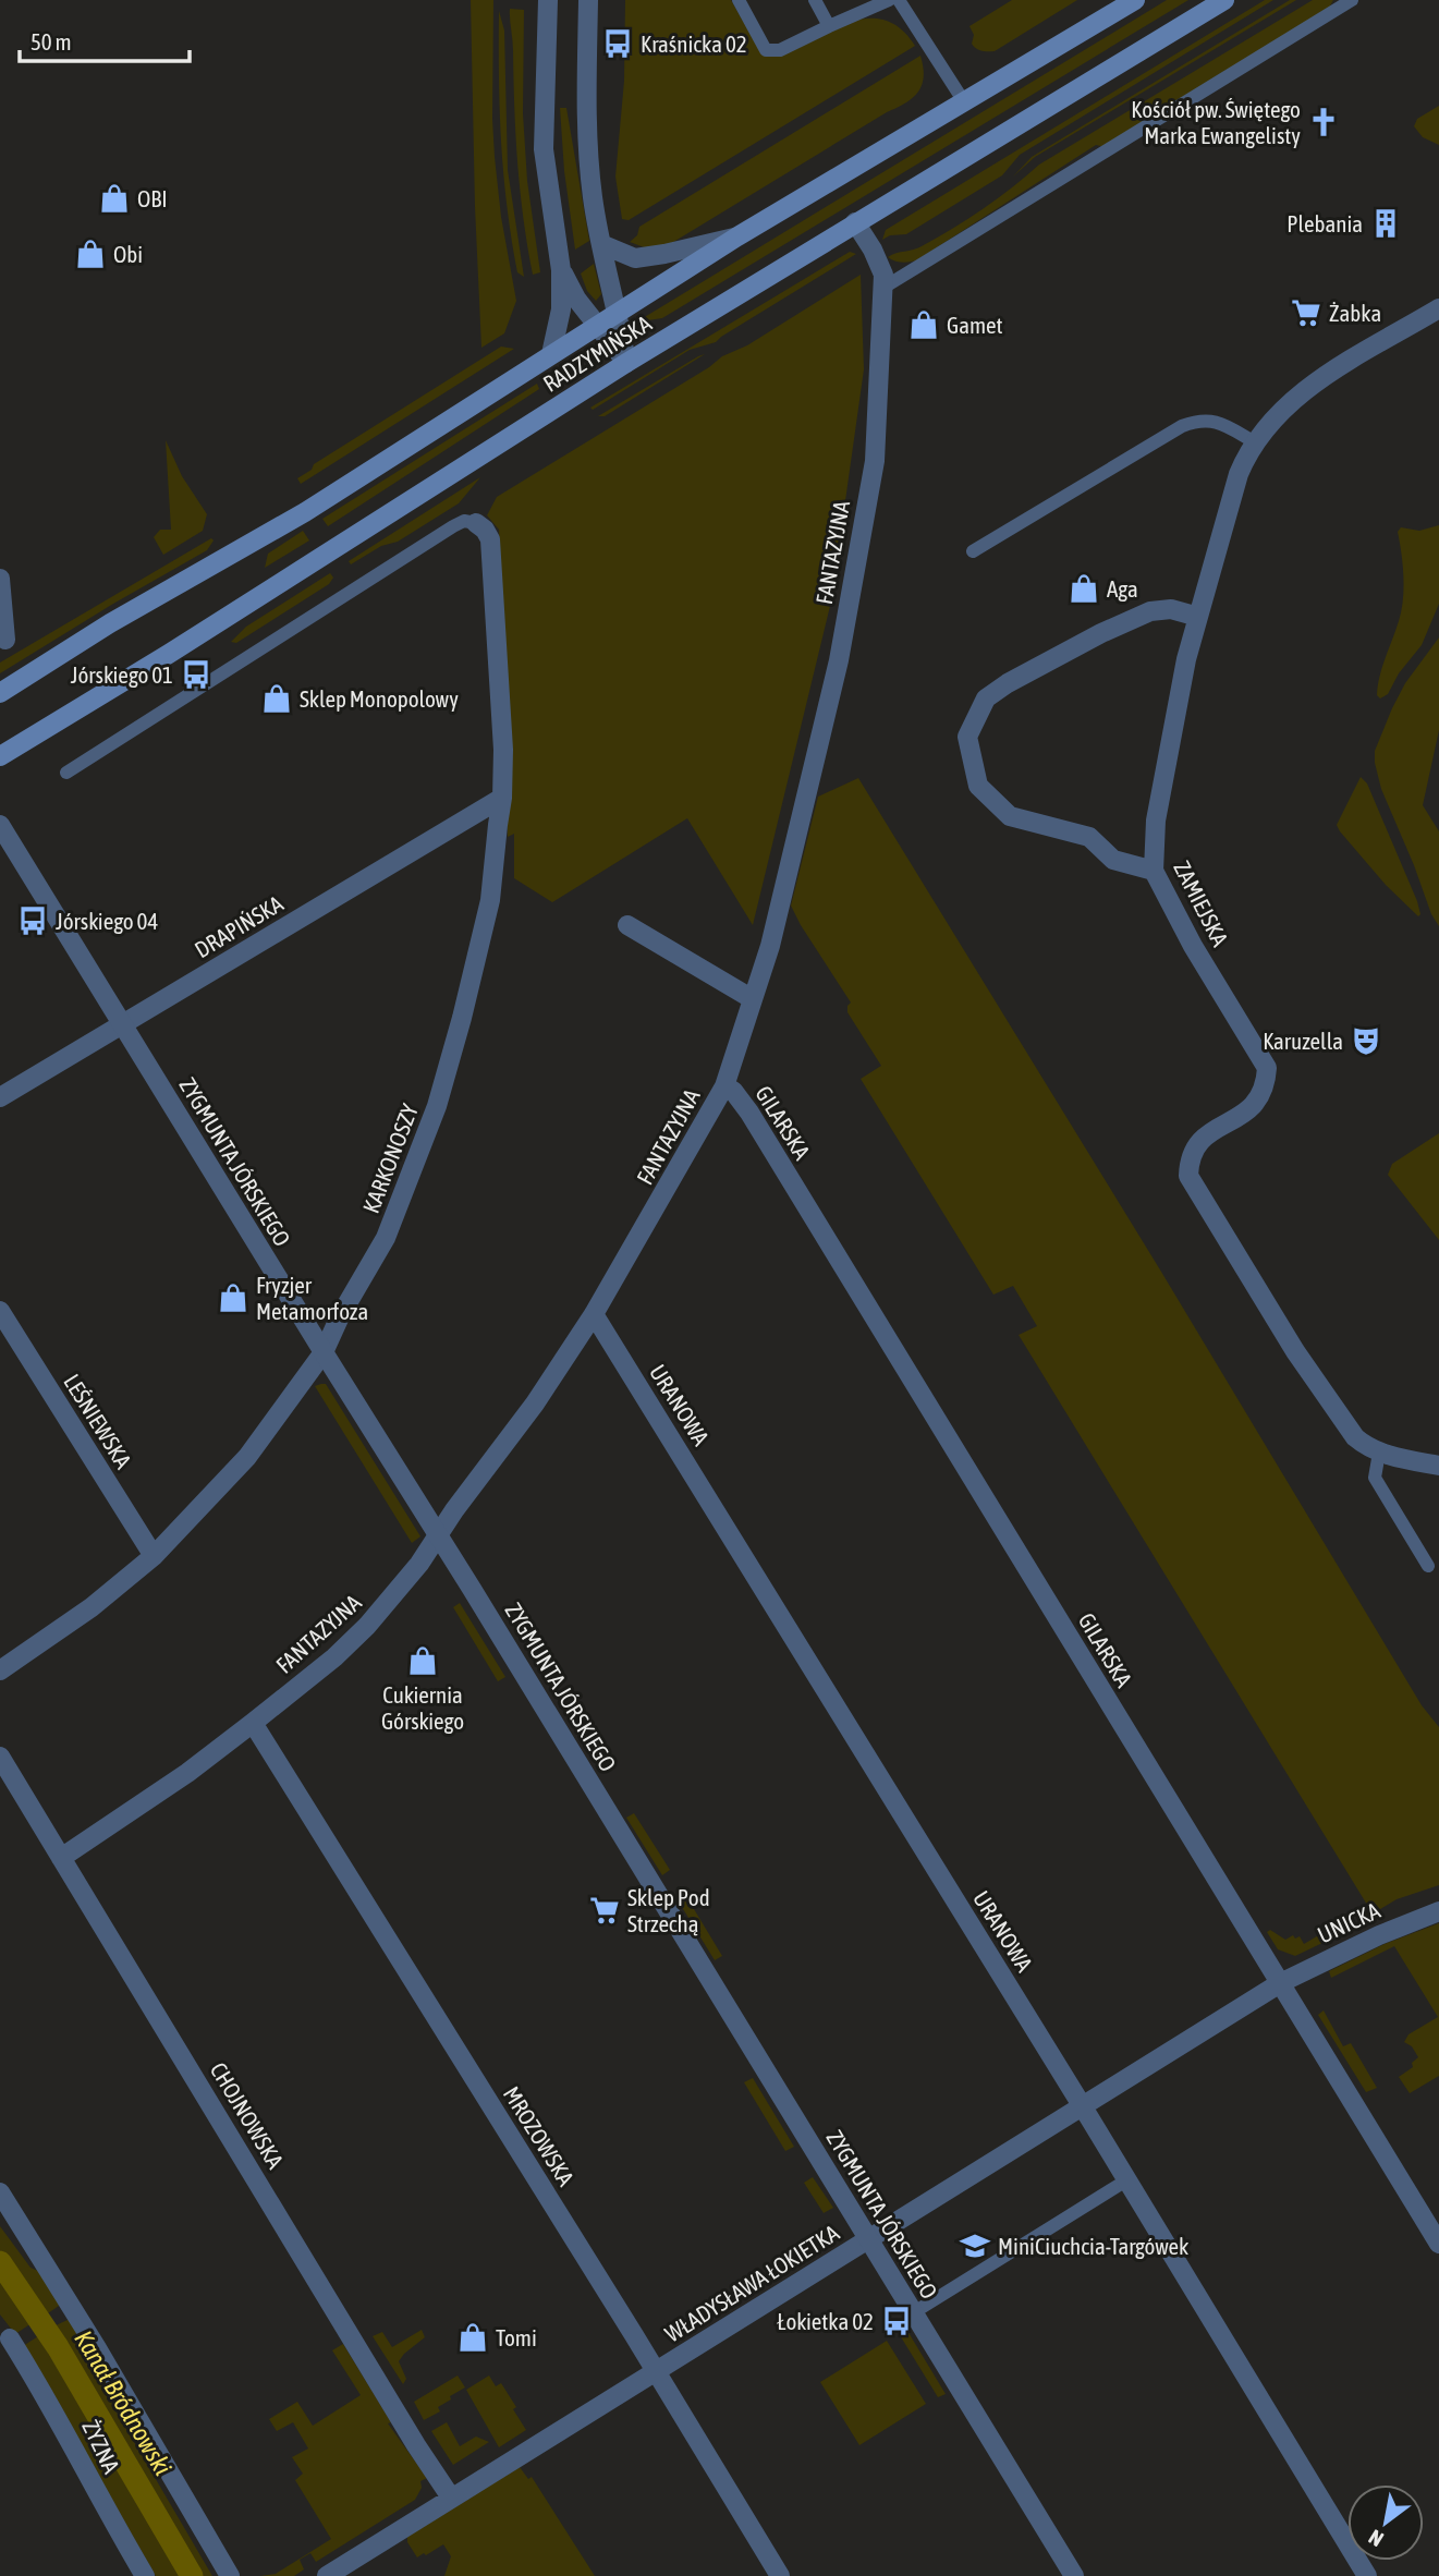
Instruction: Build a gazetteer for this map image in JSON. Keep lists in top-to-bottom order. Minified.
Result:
{"streets":{"main road":["RADZYMIŃSKA"],"street":["FANTAZYJNA","ZAMIEJSKA","DRAPIŃSKA","GILARSKA","KARKONOSZY","ZYGMUNTA JÓRSKIEGO","URANOWA","LEŚNIEWSKA","UNICKA","CHOJNOWSKA","MROZOWSKA","WŁADYSŁAWA ŁOKIETKA","ŻYZNA"]},"crossings":[["RADZYMIŃSKA","FANTAZYJNA"],["FANTAZYJNA","GILARSKA"],["FANTAZYJNA","ZYGMUNTA JÓRSKIEGO"],["FANTAZYJNA","URANOWA"],["FANTAZYJNA","CHOJNOWSKA"],["FANTAZYJNA","MROZOWSKA"],["DRAPIŃSKA","KARKONOSZY"],["DRAPIŃSKA","ZYGMUNTA JÓRSKIEGO"],["GILARSKA","UNICKA"],["GILARSKA","WŁADYSŁAWA ŁOKIETKA"],["KARKONOSZY","ZYGMUNTA JÓRSKIEGO"],["KARKONOSZY","LEŚNIEWSKA"],["ZYGMUNTA JÓRSKIEGO","WŁADYSŁAWA ŁOKIETKA"],["URANOWA","WŁADYSŁAWA ŁOKIETKA"],["UNICKA","WŁADYSŁAWA ŁOKIETKA"],["CHOJNOWSKA","WŁADYSŁAWA ŁOKIETKA"],["MROZOWSKA","WŁADYSŁAWA ŁOKIETKA"]],"water":["Kanał Bródnowski"],"places":{"bus stop":["Kraśnicka 02","Jórskiego 01","Jórskiego 04","Łokietka 02"],"church":["Kościół pw. Świętego Marka Ewangelisty"],"shop":["OBI","Obi","Gamet","Aga","Sklep Monopolowy","Fryzjer Metamorfoza","Cukiernia Górskiego","Tomi"],"building":["Plebania"],"supermarket":["Żabka","Sklep Pod Strzechą"],"theatre":["Karuzella"],"school or university":["MiniCiuchcia-Targówek"]},"scale_bar":"50 m","north":"bottom left"}
